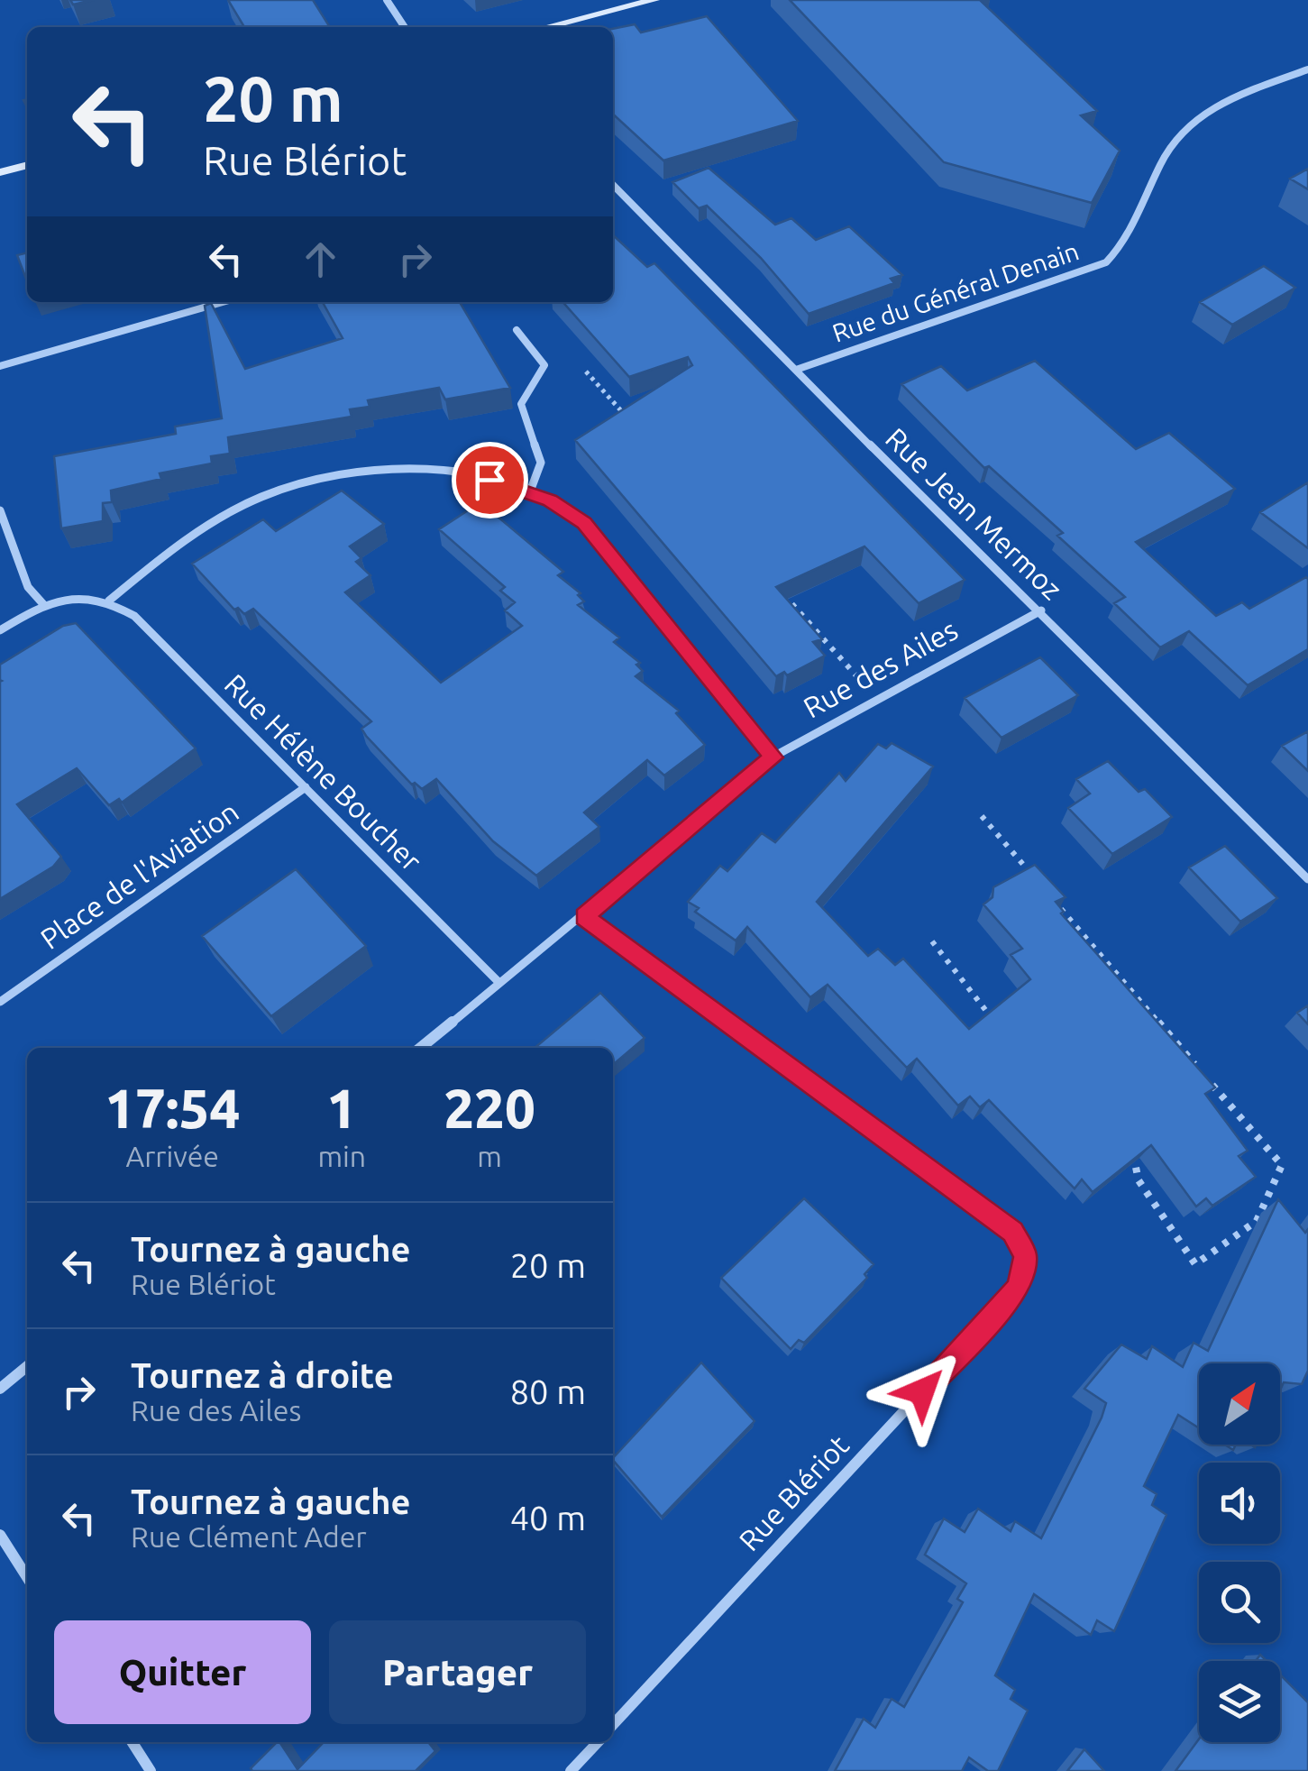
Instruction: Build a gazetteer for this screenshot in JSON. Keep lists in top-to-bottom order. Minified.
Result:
{"streets":{"street":["Rue du Général Denain","Rue Jean Mermoz","Rue des Ailes","Rue Hélène Boucher","Place de l'Aviation","Rue Blériot"]},"crossings":[["Rue du Général Denain","Rue Jean Mermoz"],["Rue Jean Mermoz","Rue des Ailes"],["Rue des Ailes","Rue Hélène Boucher"],["Rue des Ailes","Rue Blériot"],["Rue Hélène Boucher","Place de l'Aviation"]],"north":"top right","page":{"turn":["20 m","Rue Blériot"],"eta":["17:54","Arrivée","1","min","220","m"],"list":[{"name":"Tournez à gauche","note":"Rue Blériot","value":"20 m"},{"name":"Tournez à droite","note":"Rue des Ailes","value":"80 m"},{"name":"Tournez à gauche","note":"Rue Clément Ader","value":"40 m"}],"buttons":["Quitter","Partager"]}}
